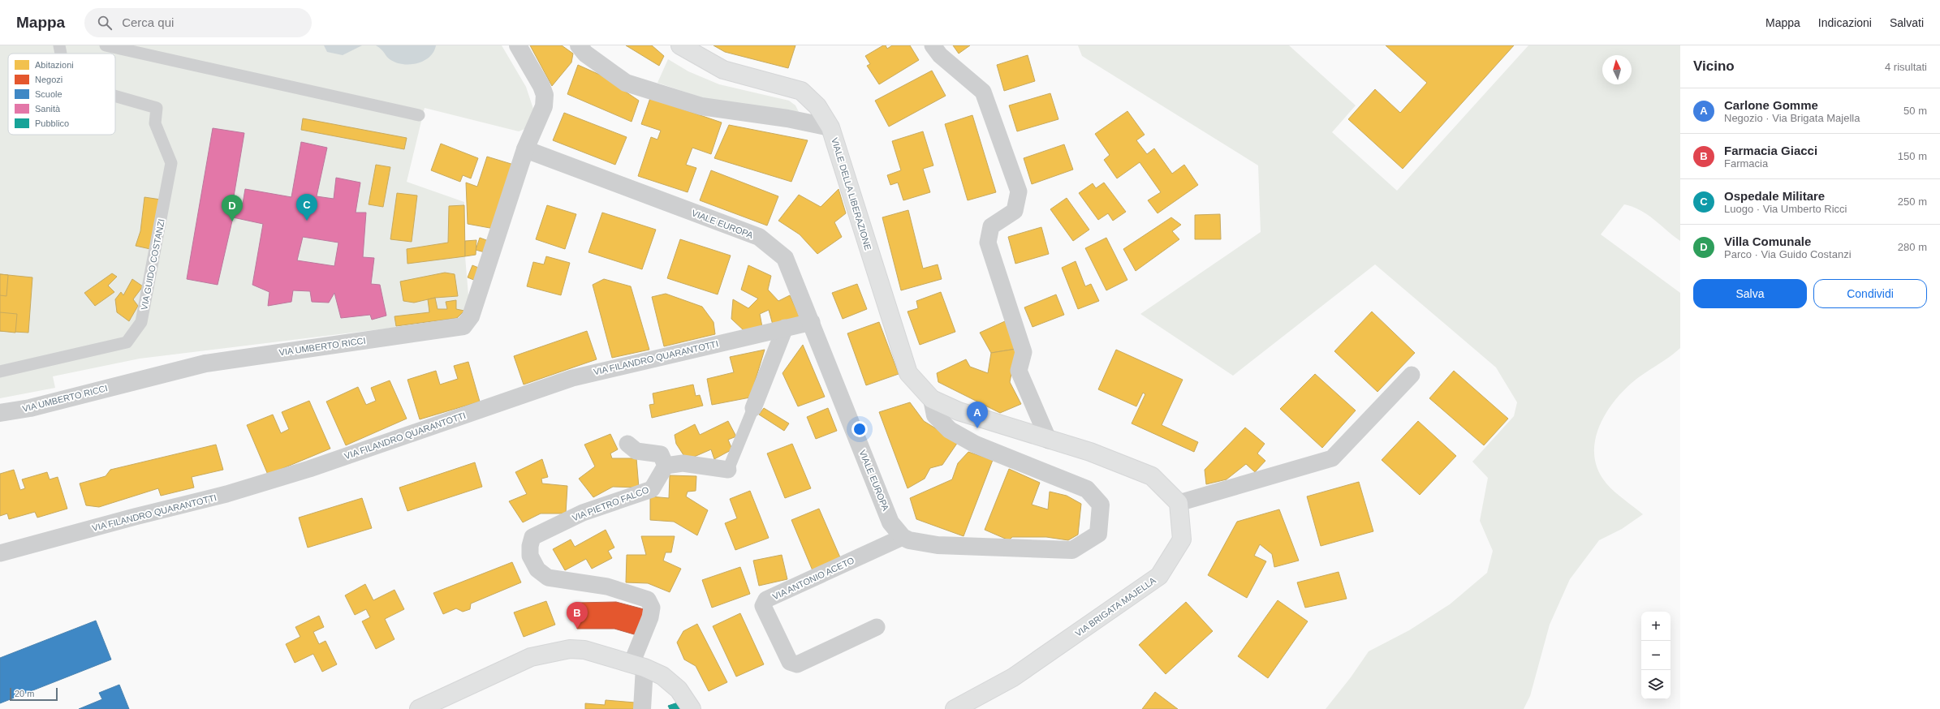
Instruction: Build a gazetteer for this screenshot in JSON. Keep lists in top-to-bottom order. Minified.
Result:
{"streets":{"main road":["VIALE DELLA LIBERAZIONE","VIA BRIGATA MAJELLA"],"street":["VIALE EUROPA","VIA GUIDO COSTANZI","VIA UMBERTO RICCI","VIA FILANDRO QUARANTOTTI","VIA PIETRO FALCO","VIA ANTONIO ACETO"]},"crossings":[["VIALE EUROPA","VIA UMBERTO RICCI"],["VIALE EUROPA","VIA FILANDRO QUARANTOTTI"],["VIALE EUROPA","VIA ANTONIO ACETO"]],"legend":["Abitazioni","Negozi","Scuole","Sanità","Pubblico"],"scale_bar":"20 m","north":"top","page":{"header":"Mappa","search":"Cerca qui","nav":["Mappa","Indicazioni","Salvati"],"heading":["Vicino","4 risultati"],"list":[{"mark":"A","name":"Carlone Gomme","note":"Negozio · Via Brigata Majella","value":"50 m"},{"mark":"B","name":"Farmacia Giacci","note":"Farmacia","value":"150 m"},{"mark":"C","name":"Ospedale Militare","note":"Luogo · Via Umberto Ricci","value":"250 m"},{"mark":"D","name":"Villa Comunale","note":"Parco · Via Guido Costanzi","value":"280 m"}],"pins":["C","D","A","B"],"buttons":["Salva","Condividi"],"map_buttons":["+","−"],"scale":"20 m"}}
